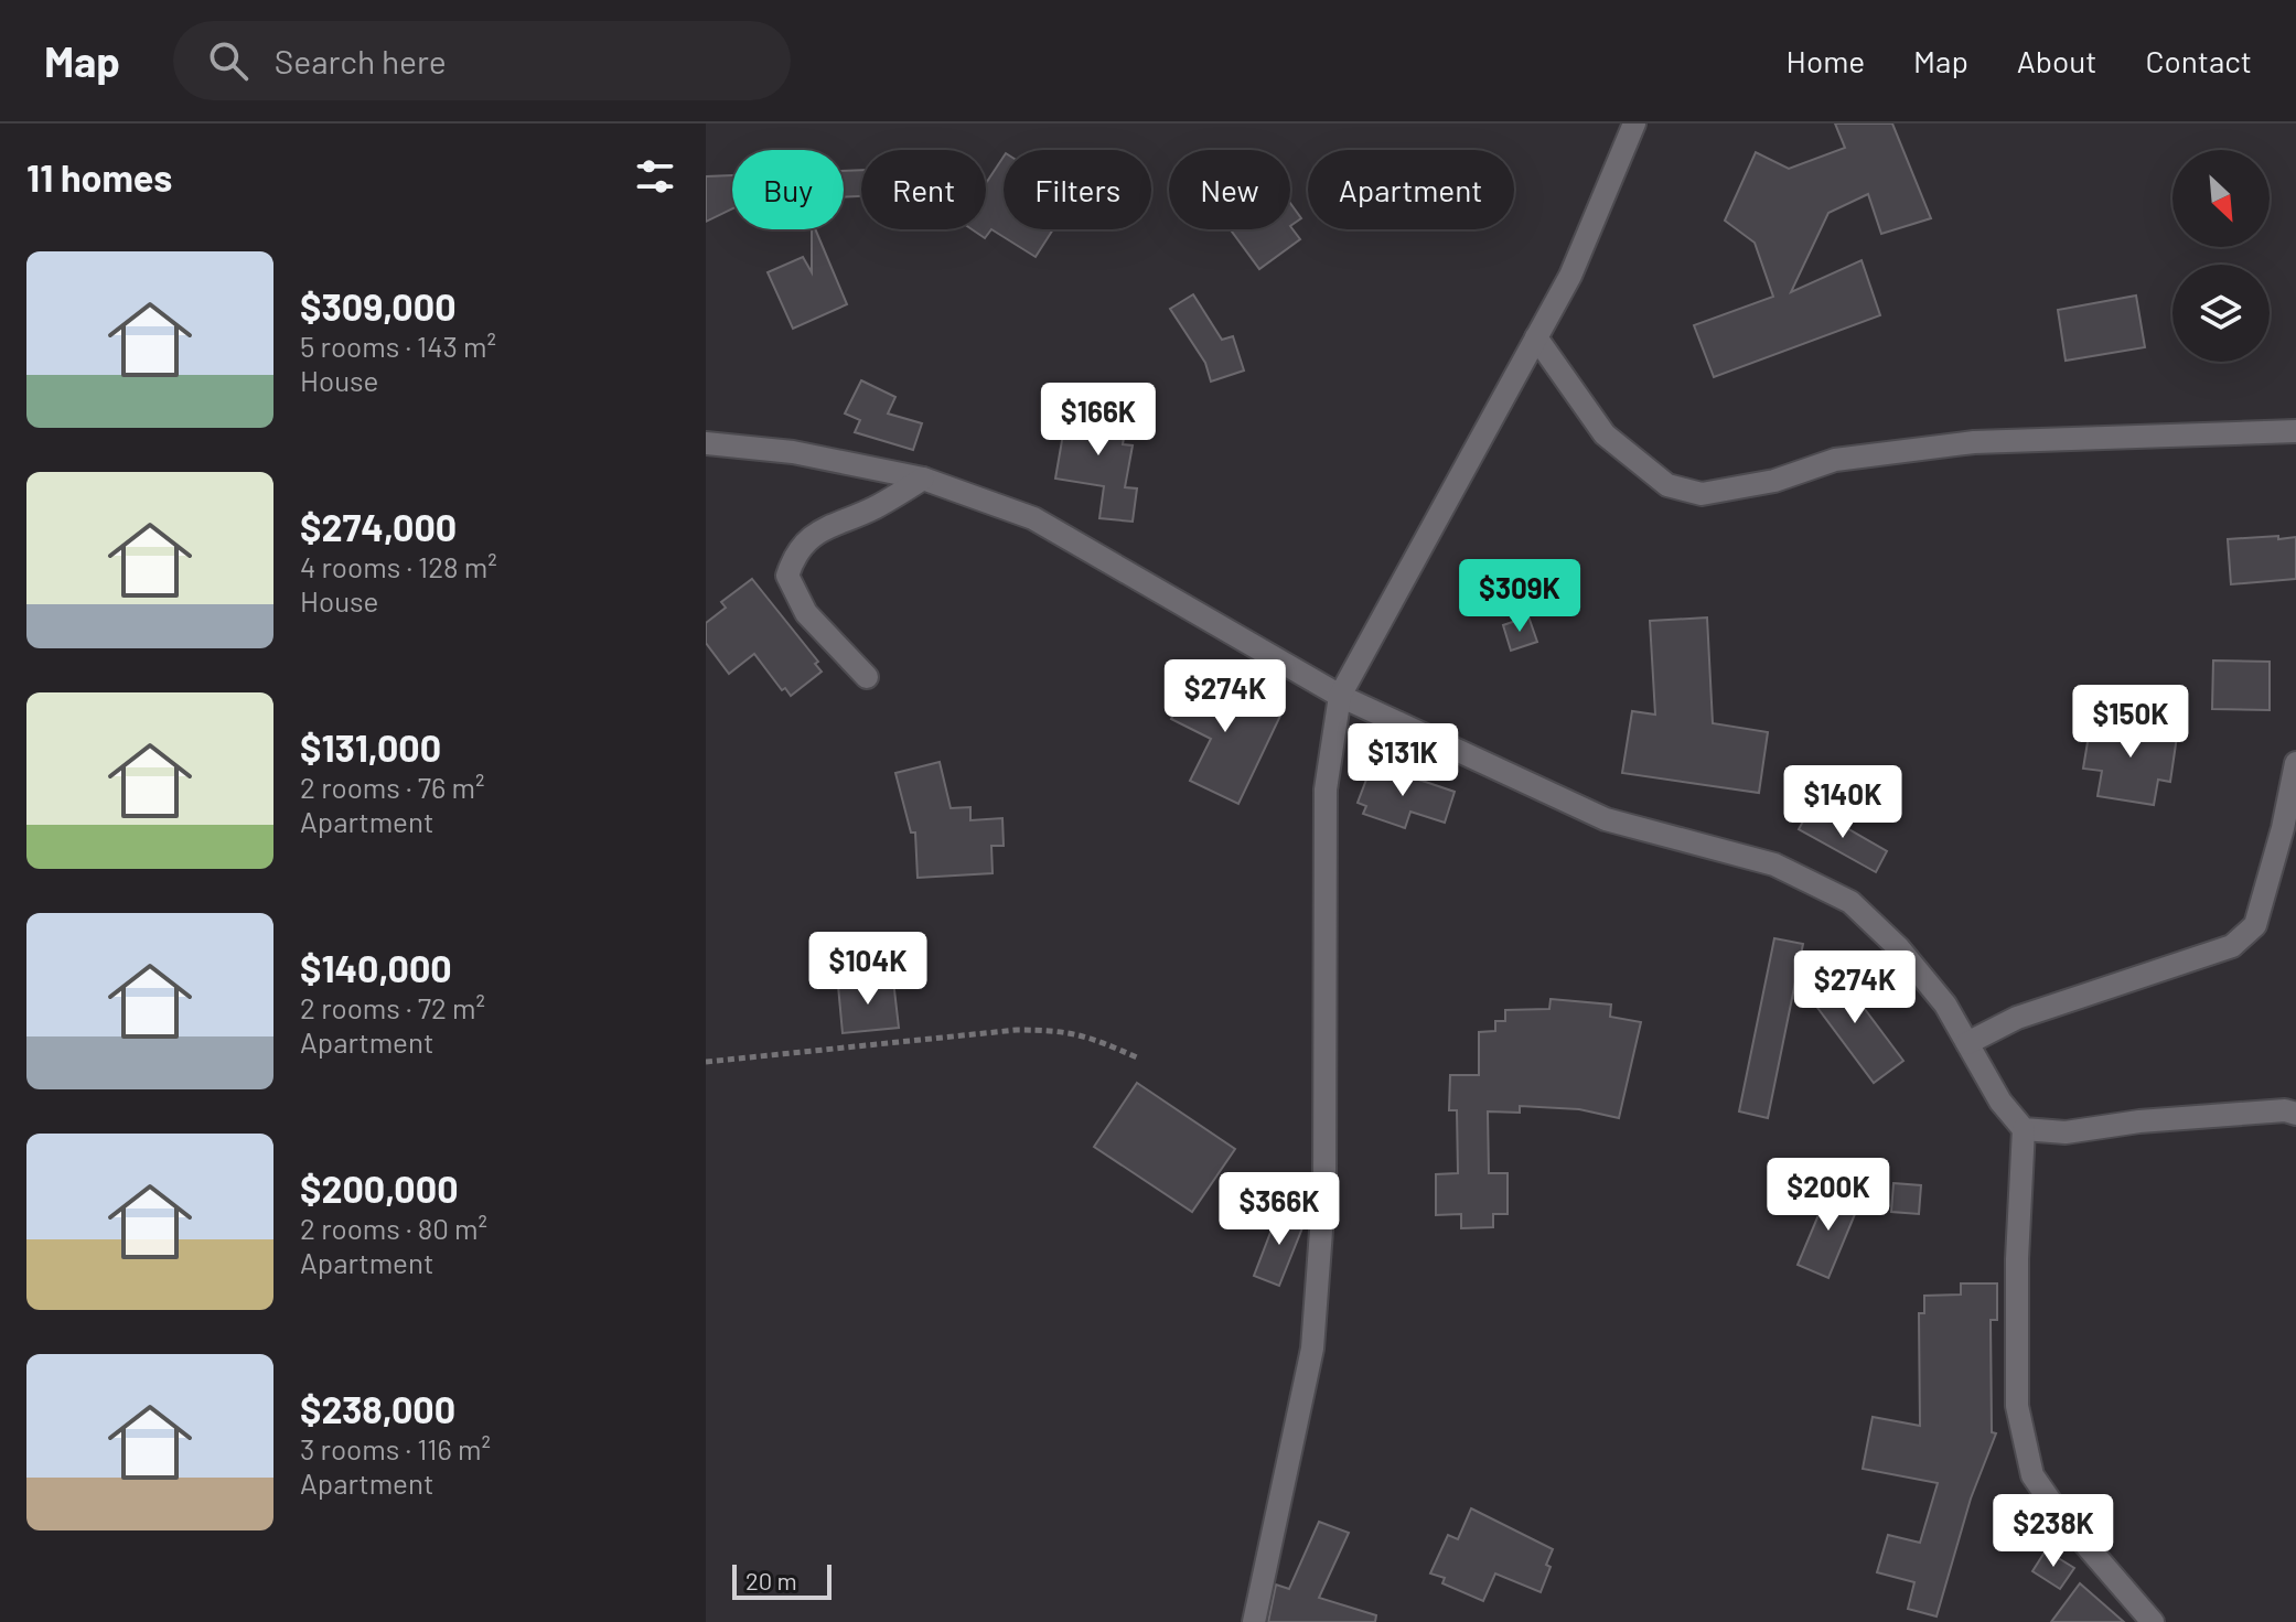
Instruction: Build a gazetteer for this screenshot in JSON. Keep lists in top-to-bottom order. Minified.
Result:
{"scale_bar":"20 m","north":"bottom right","page":{"header":"Map","search":"Search here","nav":["Home","Map","About","Contact"],"heading":"11 homes","chip":["Buy","Rent","Filters","New","Apartment"],"list":[{"name":"$309,000","note":"5 rooms · 143 m² · House"},{"name":"$274,000","note":"4 rooms · 128 m² · House"},{"name":"$131,000","note":"2 rooms · 76 m² · Apartment"},{"name":"$140,000","note":"2 rooms · 72 m² · Apartment"},{"name":"$200,000","note":"2 rooms · 80 m² · Apartment"},{"name":"$238,000","note":"3 rooms · 116 m² · Apartment"}],"price":["$166K","$309K","$274K","$150K","$131K","$140K","$104K","$274K","$200K","$366K","$238K"],"scale":"20 m"}}
